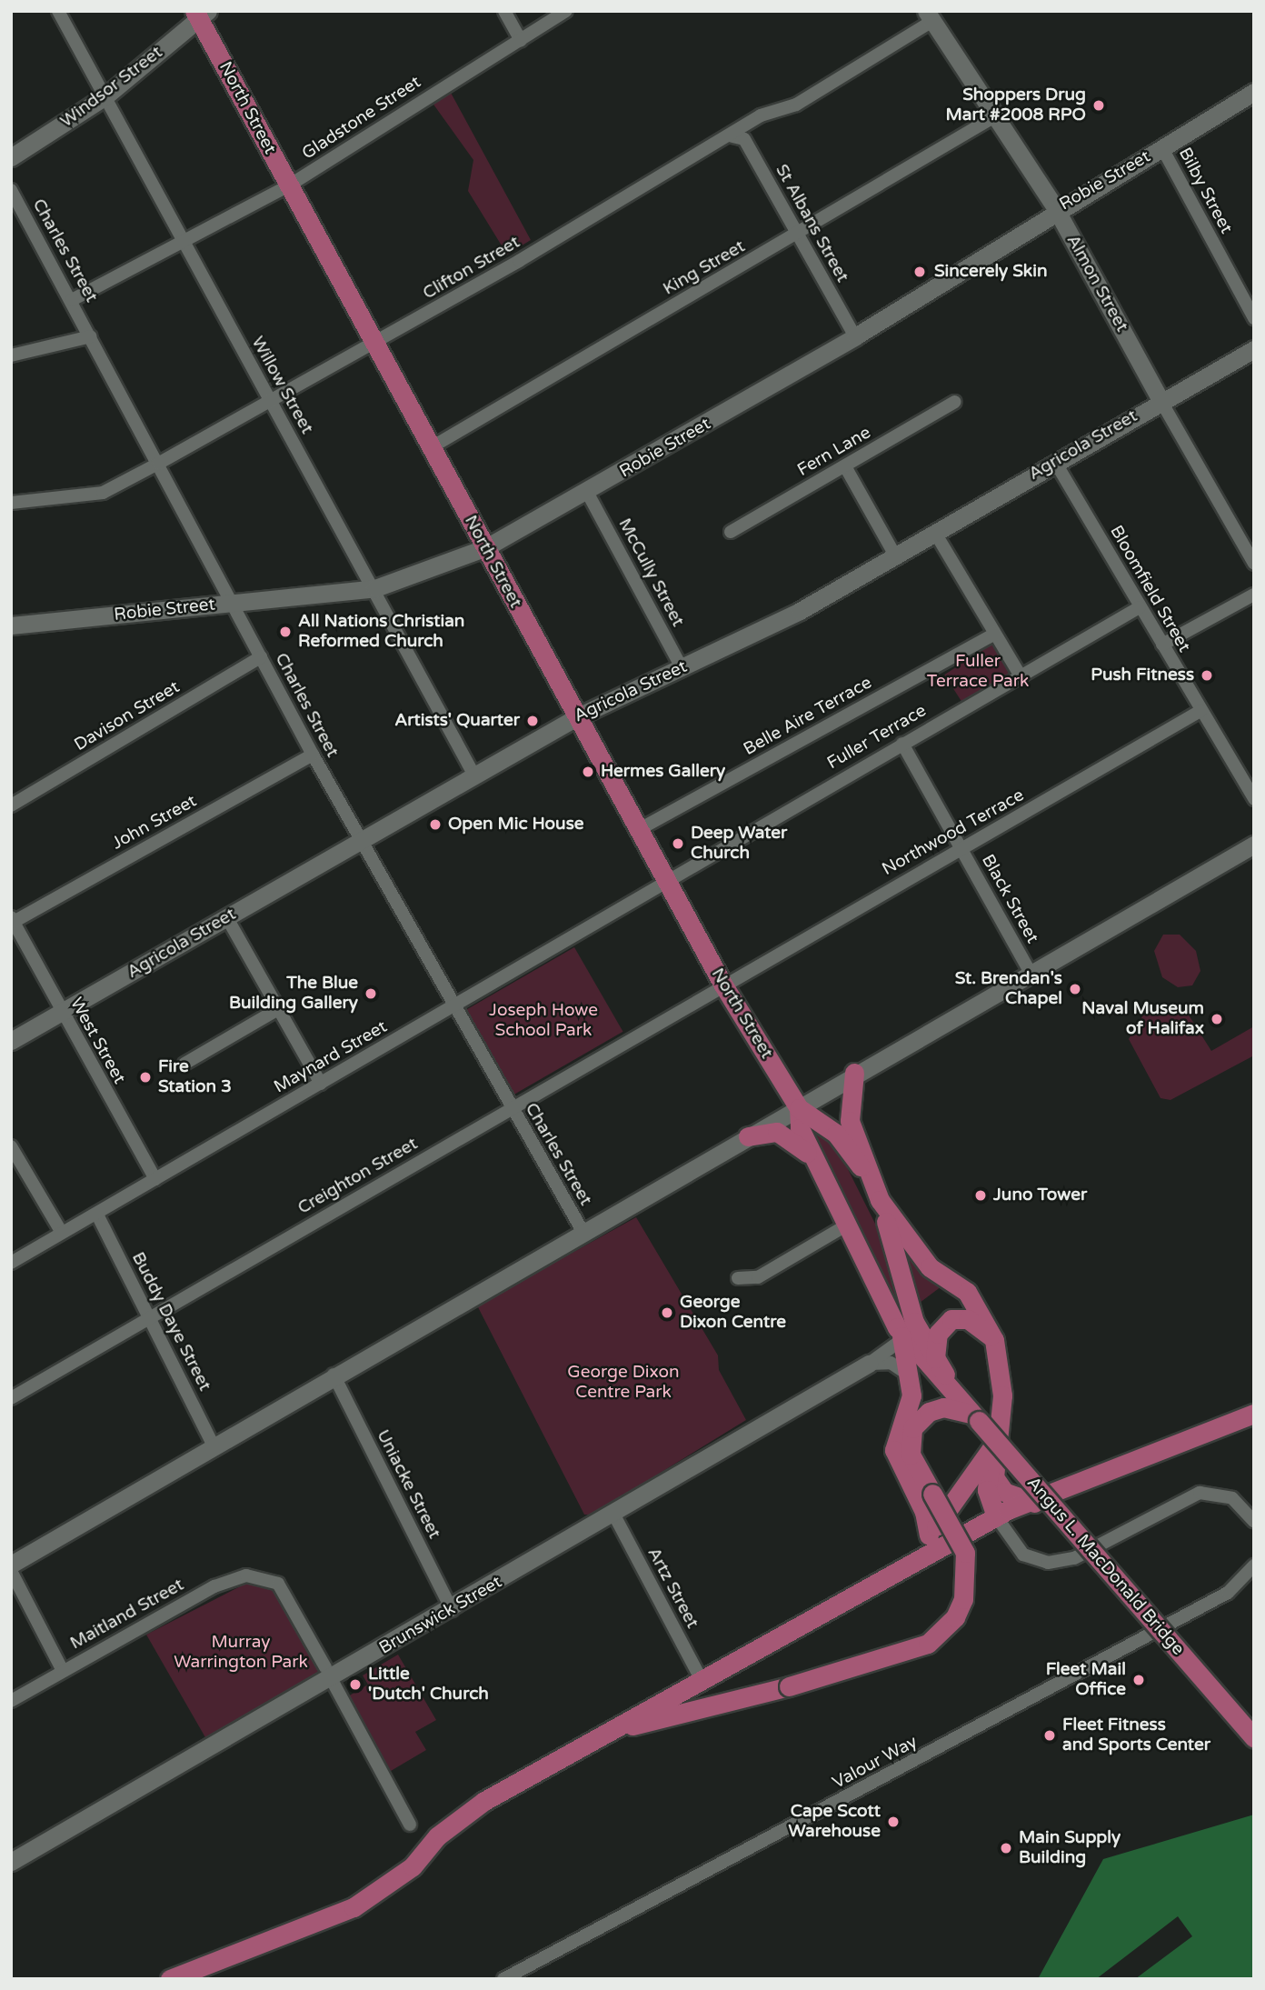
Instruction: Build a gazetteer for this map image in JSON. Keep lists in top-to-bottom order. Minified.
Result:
{"streets":{"main road":["North Street","Angus L. MacDonald Bridge"],"street":["Windsor Street","Gladstone Street","Robie Street","Bilby Street","St Albans Street","Charles Street","Clifton Street","King Street","Almon Street","Willow Street","Agricola Street","Fern Lane","McCully Street","Bloomfield Street","Davison Street","Belle Aire Terrace","Fuller Terrace","John Street","Northwood Terrace","Black Street","West Street","Maynard Street","Creighton Street","Buddy Daye Street","Uniacke Street","Artz Street","Maitland Street","Brunswick Street","Valour Way"]},"crossings":[["Windsor Street","North Street"],["Windsor Street","Willow Street"],["North Street","Gladstone Street"],["North Street","Robie Street"],["North Street","Clifton Street"],["North Street","King Street"],["North Street","Agricola Street"],["North Street","Belle Aire Terrace"],["North Street","Fuller Terrace"],["North Street","Northwood Terrace"],["North Street","Maynard Street"],["North Street","Creighton Street"],["North Street","Angus L. MacDonald Bridge"],["North Street","Brunswick Street"],["Gladstone Street","Charles Street"],["Gladstone Street","Willow Street"],["Robie Street","Bilby Street"],["Robie Street","St Albans Street"],["Robie Street","Charles Street"],["Robie Street","Almon Street"],["Robie Street","Willow Street"],["Robie Street","McCully Street"],["St Albans Street","Clifton Street"],["St Albans Street","King Street"],["Charles Street","Clifton Street"],["Charles Street","Agricola Street"],["Charles Street","Davison Street"],["Charles Street","John Street"],["Charles Street","Maynard Street"],["Charles Street","Creighton Street"],["Clifton Street","Almon Street"],["Clifton Street","Willow Street"],["King Street","Almon Street"],["Almon Street","Agricola Street"],["Willow Street","Agricola Street"],["Agricola Street","McCully Street"],["Agricola Street","Bloomfield Street"],["Agricola Street","West Street"],["Bloomfield Street","Fuller Terrace"],["Bloomfield Street","Northwood Terrace"],["Fuller Terrace","Black Street"],["Fuller Terrace","Maynard Street"],["John Street","West Street"],["Northwood Terrace","Black Street"],["Northwood Terrace","Creighton Street"],["West Street","Maynard Street"],["Maynard Street","Buddy Daye Street"],["Creighton Street","Buddy Daye Street"],["Uniacke Street","Brunswick Street"],["Angus L. MacDonald Bridge","Brunswick Street"],["Artz Street","Brunswick Street"],["Maitland Street","Brunswick Street"]],"parks":["Fuller Terrace Park","Joseph Howe School Park","George Dixon Centre Park","Murray Warrington Park"],"places":["Shoppers Drug Mart #2008 RPO","Sincerely Skin","All Nations Christian Reformed Church","Push Fitness","Artists' Quarter","Hermes Gallery","Open Mic House","Deep Water Church","St. Brendan's Chapel","The Blue Building Gallery","Naval Museum of Halifax","Fire Station 3","Juno Tower","George Dixon Centre","Fleet Mail Office","Little 'Dutch' Church","Fleet Fitness and Sports Center","Cape Scott Warehouse","Main Supply Building"]}
